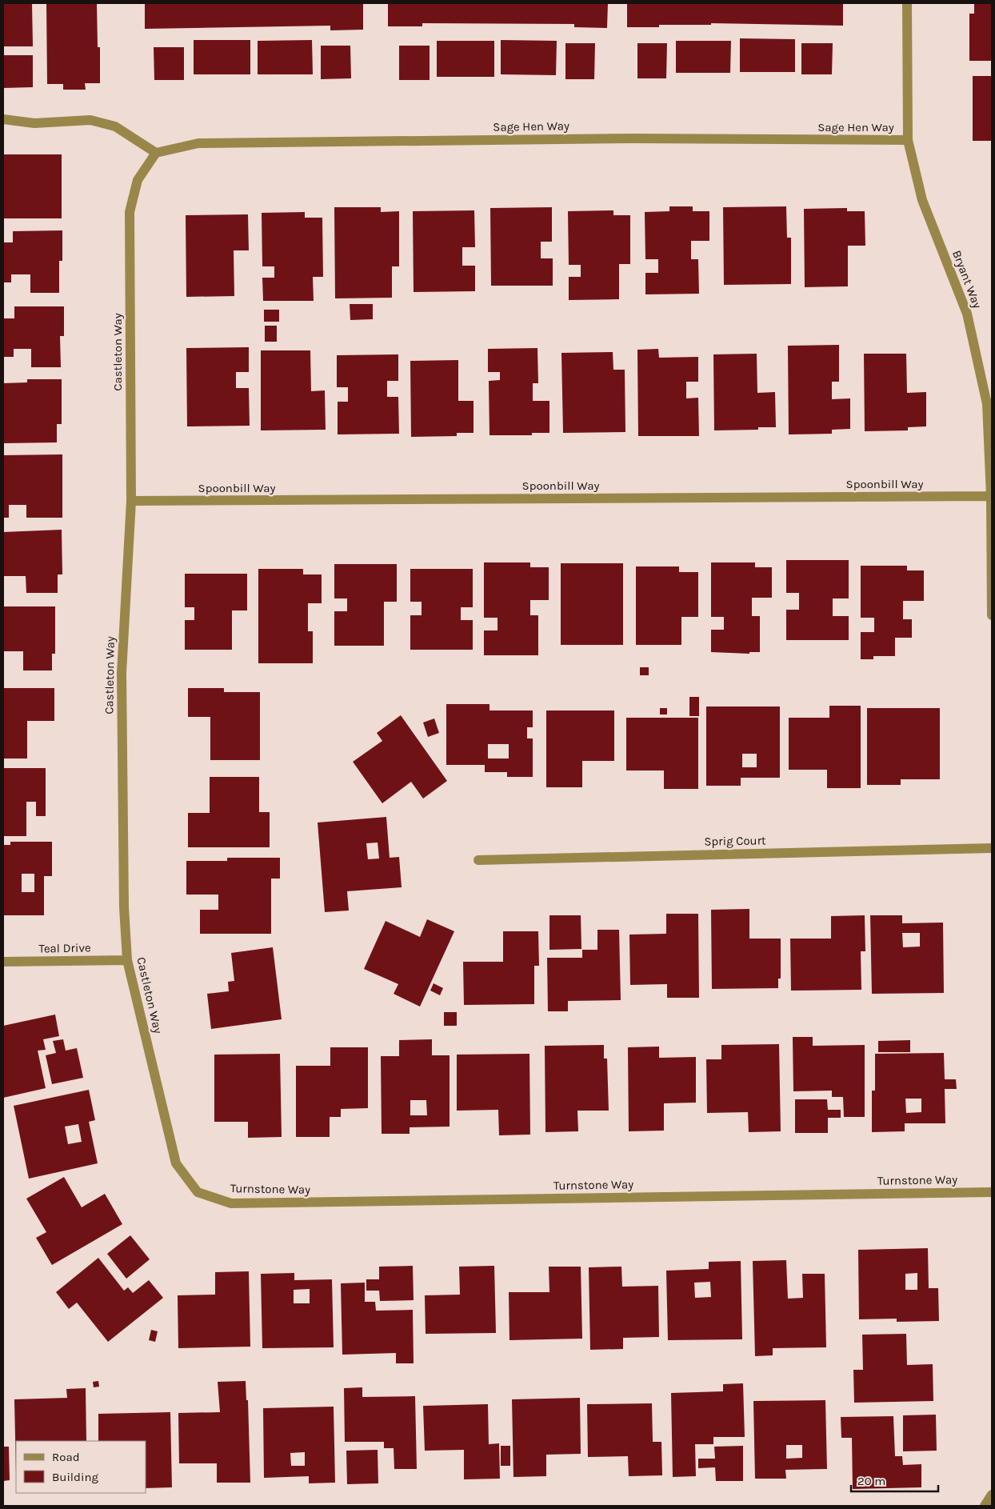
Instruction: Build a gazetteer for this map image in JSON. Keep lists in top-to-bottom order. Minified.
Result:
{"streets":{"street":["Sage Hen Way","Bryant Way","Castleton Way","Spoonbill Way","Sprig Court","Teal Drive","Turnstone Way"]},"crossings":[["Sage Hen Way","Bryant Way"],["Sage Hen Way","Castleton Way"],["Bryant Way","Spoonbill Way"],["Castleton Way","Spoonbill Way"],["Castleton Way","Teal Drive"],["Castleton Way","Turnstone Way"]],"legend":["Road","Building"],"scale_bar":"20 m"}
